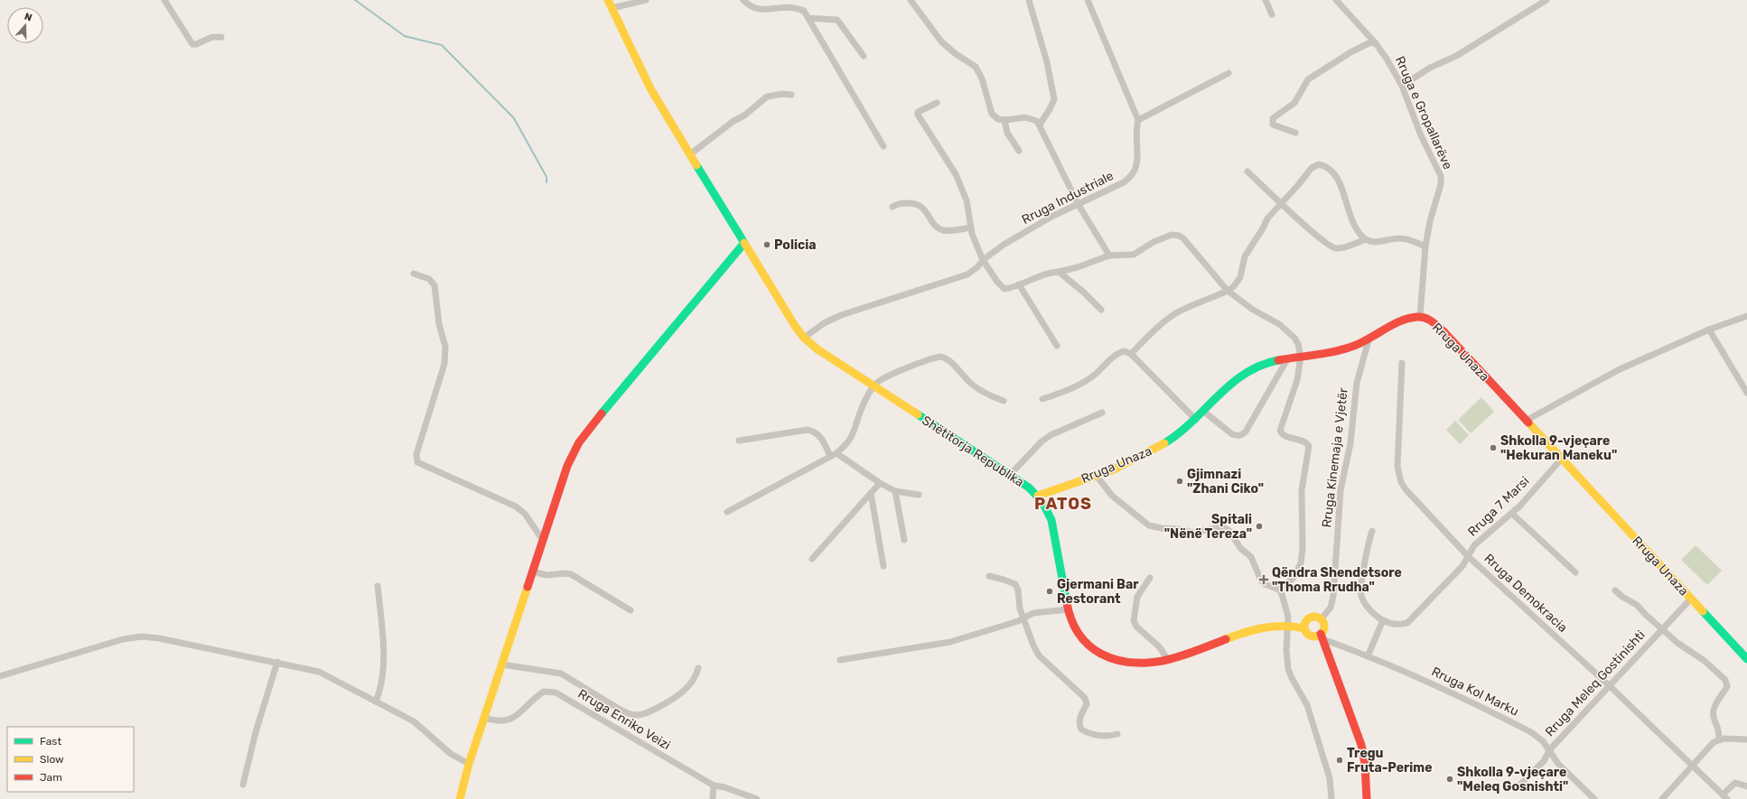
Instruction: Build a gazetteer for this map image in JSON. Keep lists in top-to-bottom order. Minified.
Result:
{"streets":{"main road":["Rruga Unaza","Shëtitorja Republika"],"street":["Rruga e Gropallarëve","Rruga Industriale","Rruga Kinemaja e Vjetër","Rruga 7 Marsi","Rruga Demokracia","Rruga Meleq Gostinishti","Rruga Kol Marku","Rruga Enriko Veizi"]},"crossings":[["Rruga e Gropallarëve","Rruga Unaza"],["Rruga Industriale","Shëtitorja Republika"],["Rruga Unaza","Shëtitorja Republika"],["Rruga Unaza","Rruga Kinemaja e Vjetër"],["Rruga Unaza","Rruga 7 Marsi"],["Rruga Unaza","Rruga Meleq Gostinishti"],["Shëtitorja Republika","Rruga Kinemaja e Vjetër"],["Shëtitorja Republika","Rruga Kol Marku"],["Rruga Kinemaja e Vjetër","Rruga Kol Marku"],["Rruga 7 Marsi","Rruga Demokracia"],["Rruga Demokracia","Rruga Meleq Gostinishti"],["Rruga Meleq Gostinishti","Rruga Kol Marku"]],"districts":["PATOS"],"places":{"other":["Policia","Shkolla 9-vjeçare \"Hekuran Maneku\"","Gjimnazi \"Zhani Ciko\"","Spitali \"Nënë Tereza\"","Gjermani Bar Restorant","Tregu Fruta-Perime","Shkolla 9-vjeçare \"Meleq Gosnishti\""],"health":["Qëndra Shendetsore \"Thoma Rrudha\""]},"legend":["Fast","Slow","Jam"],"north":"top"}
